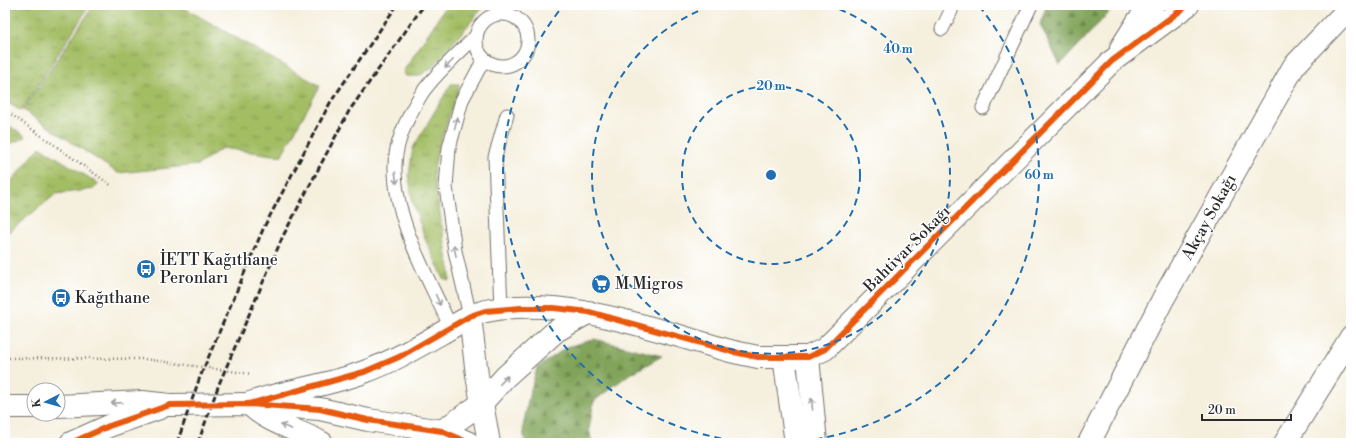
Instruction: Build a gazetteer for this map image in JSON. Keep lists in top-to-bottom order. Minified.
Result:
{"streets":{"street":["Akçay Sokağı","Bahtiyar Sokağı"]},"places":{"bus stop":["İETT Kağıthane Peronları","Kağıthane"],"supermarket":["M Migros"]},"scale_bar":"20 m","north":"left","rings":["40 m","20 m","60 m"]}
